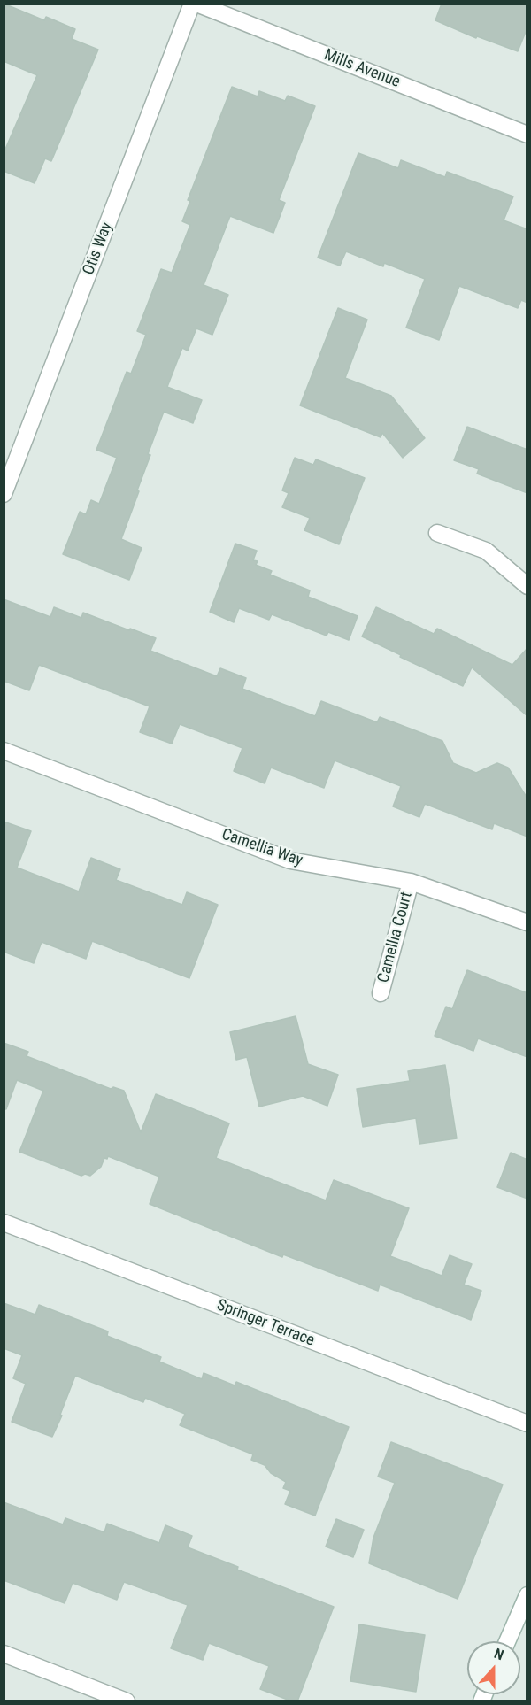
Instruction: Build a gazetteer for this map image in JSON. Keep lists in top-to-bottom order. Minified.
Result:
{"streets":{"street":["Mills Avenue","Otis Way","Camellia Way","Camellia Court","Springer Terrace"]},"crossings":[["Camellia Way","Camellia Court"]],"north":"top"}
